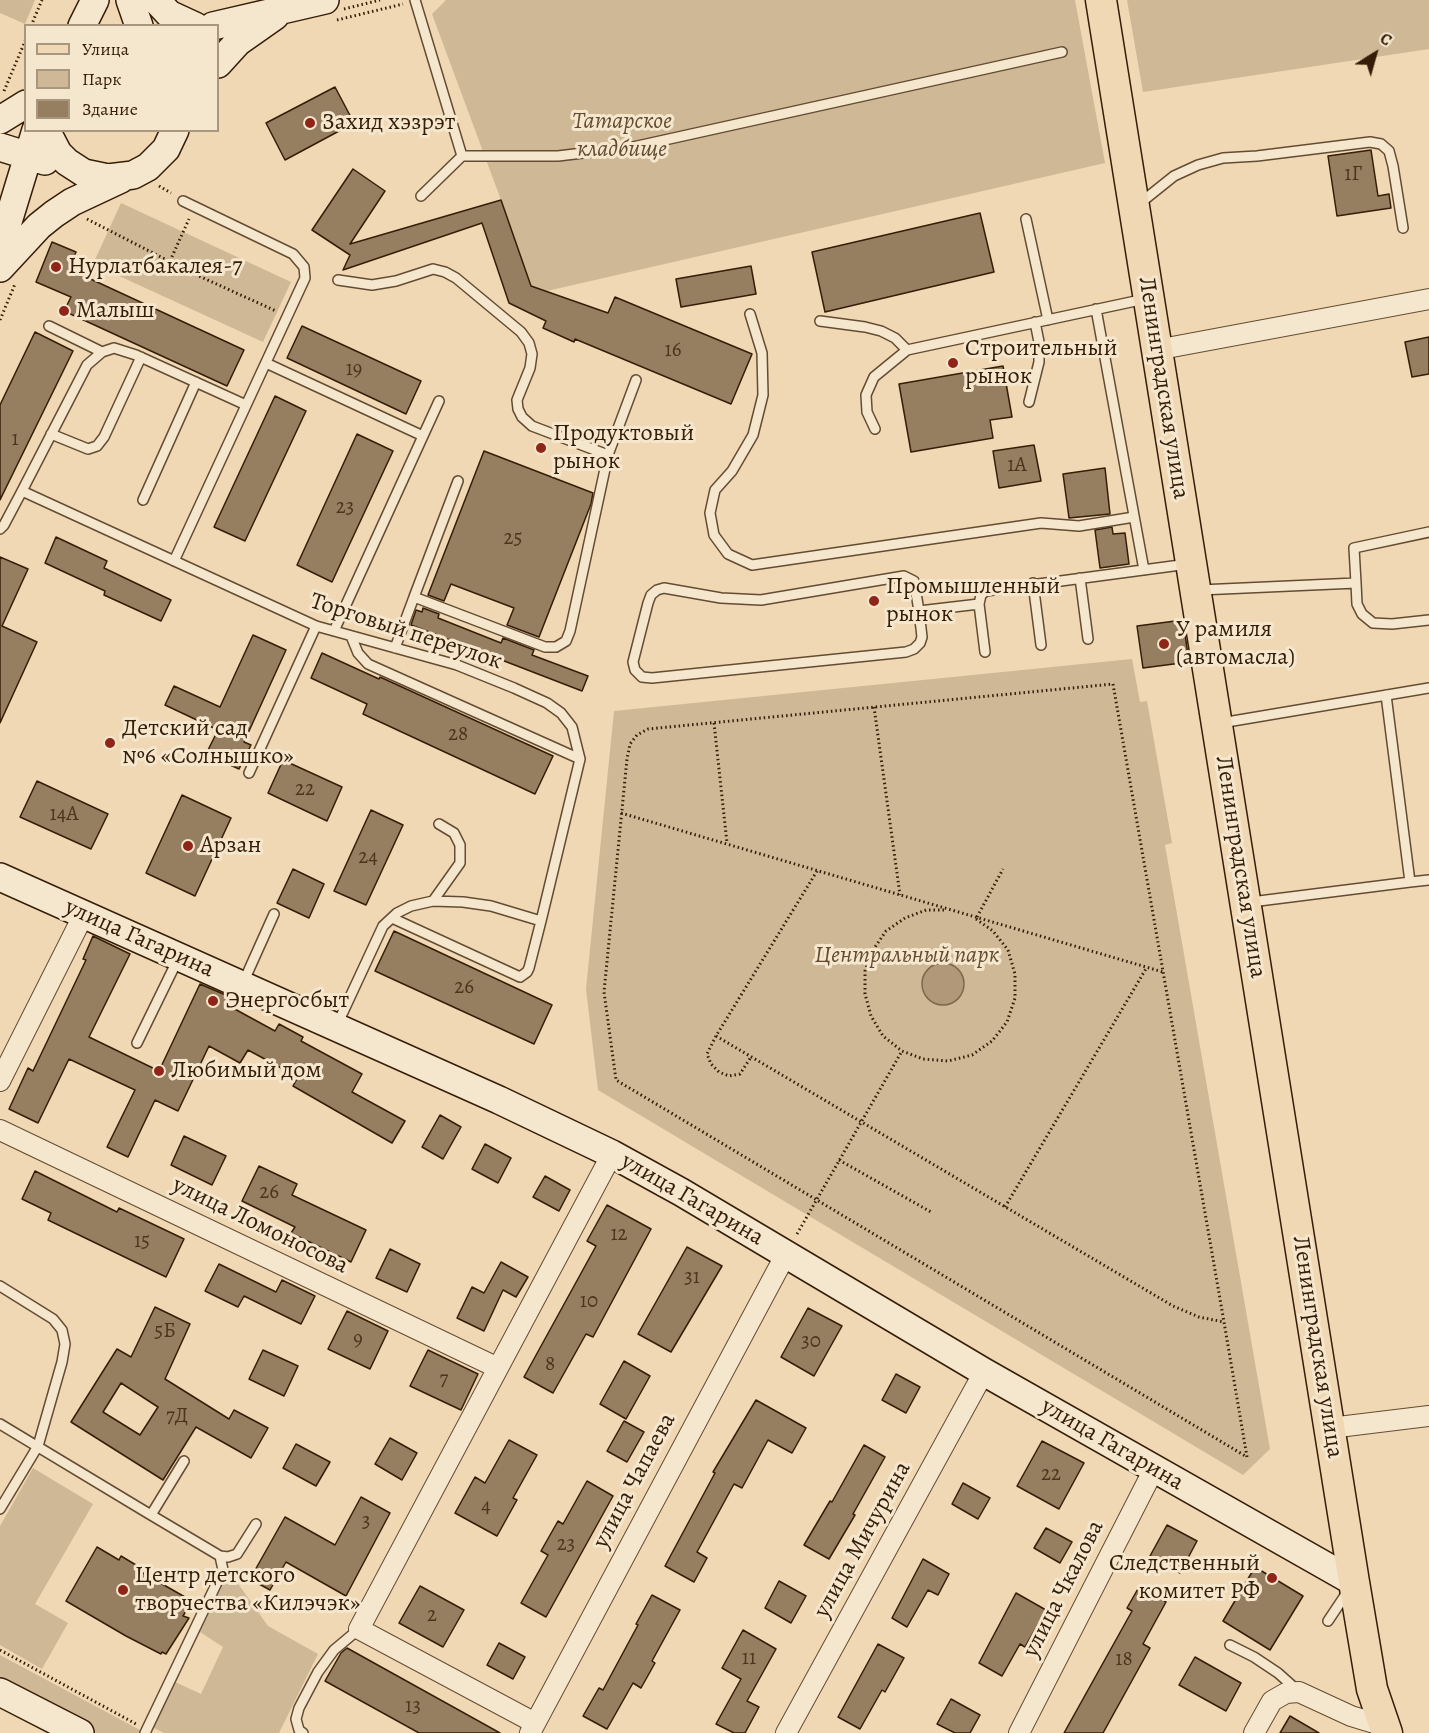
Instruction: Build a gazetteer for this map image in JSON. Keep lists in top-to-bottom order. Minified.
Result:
{"streets":{"main road":["Ленинградская улица"],"street":["улица Гагарина","улица Ломоносова","улица Чапаева","улица Мичурина","улица Чкалова"],"lane":["Торговый переулок"]},"crossings":[["Ленинградская улица","улица Гагарина"],["улица Гагарина","улица Чапаева"],["улица Гагарина","улица Мичурина"],["улица Гагарина","улица Чкалова"]],"parks":["Татарское кладбище","Центральный парк"],"places":["Захид хэзрэт","Нурлатбакалея-7","Малыш","Строительный рынок","Продуктовый рынок","Промышленный рынок","У рамиля (автомасла)","Детский сад №6 «Солнышко»","Арзан","Энергосбыт","Любимый дом","Следственный комитет РФ","Центр детского творчества «Килэчэк»"],"house_numbers":["1Г","16","19","1","1А","23","25","28","22","14А","24","26","26","12","15","31","10","5Б","9","30","8","7","7Д","22","4","3","23","2","11","18","13"],"legend":["Улица","Парк","Здание"],"north":"top right"}
